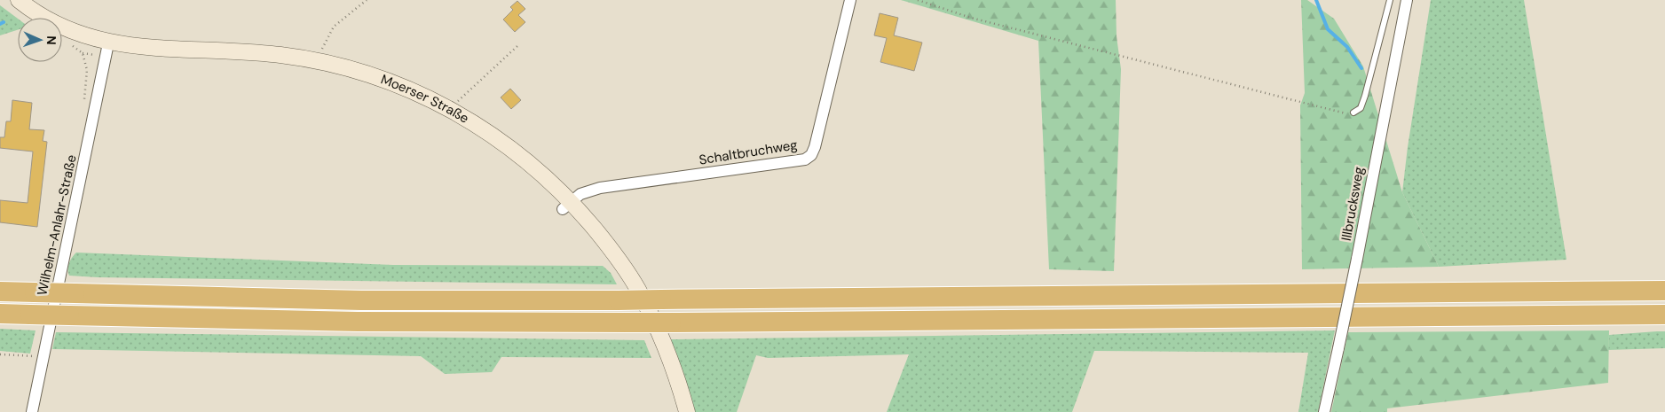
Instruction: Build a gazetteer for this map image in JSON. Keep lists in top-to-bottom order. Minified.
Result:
{"streets":{"street":["Moerser Straße","Schaltbruchweg","Illbrucksweg","Wilhelm-Anlahr-Straße"]},"crossings":[["Moerser Straße","Schaltbruchweg"],["Moerser Straße","Wilhelm-Anlahr-Straße"]],"north":"right"}
